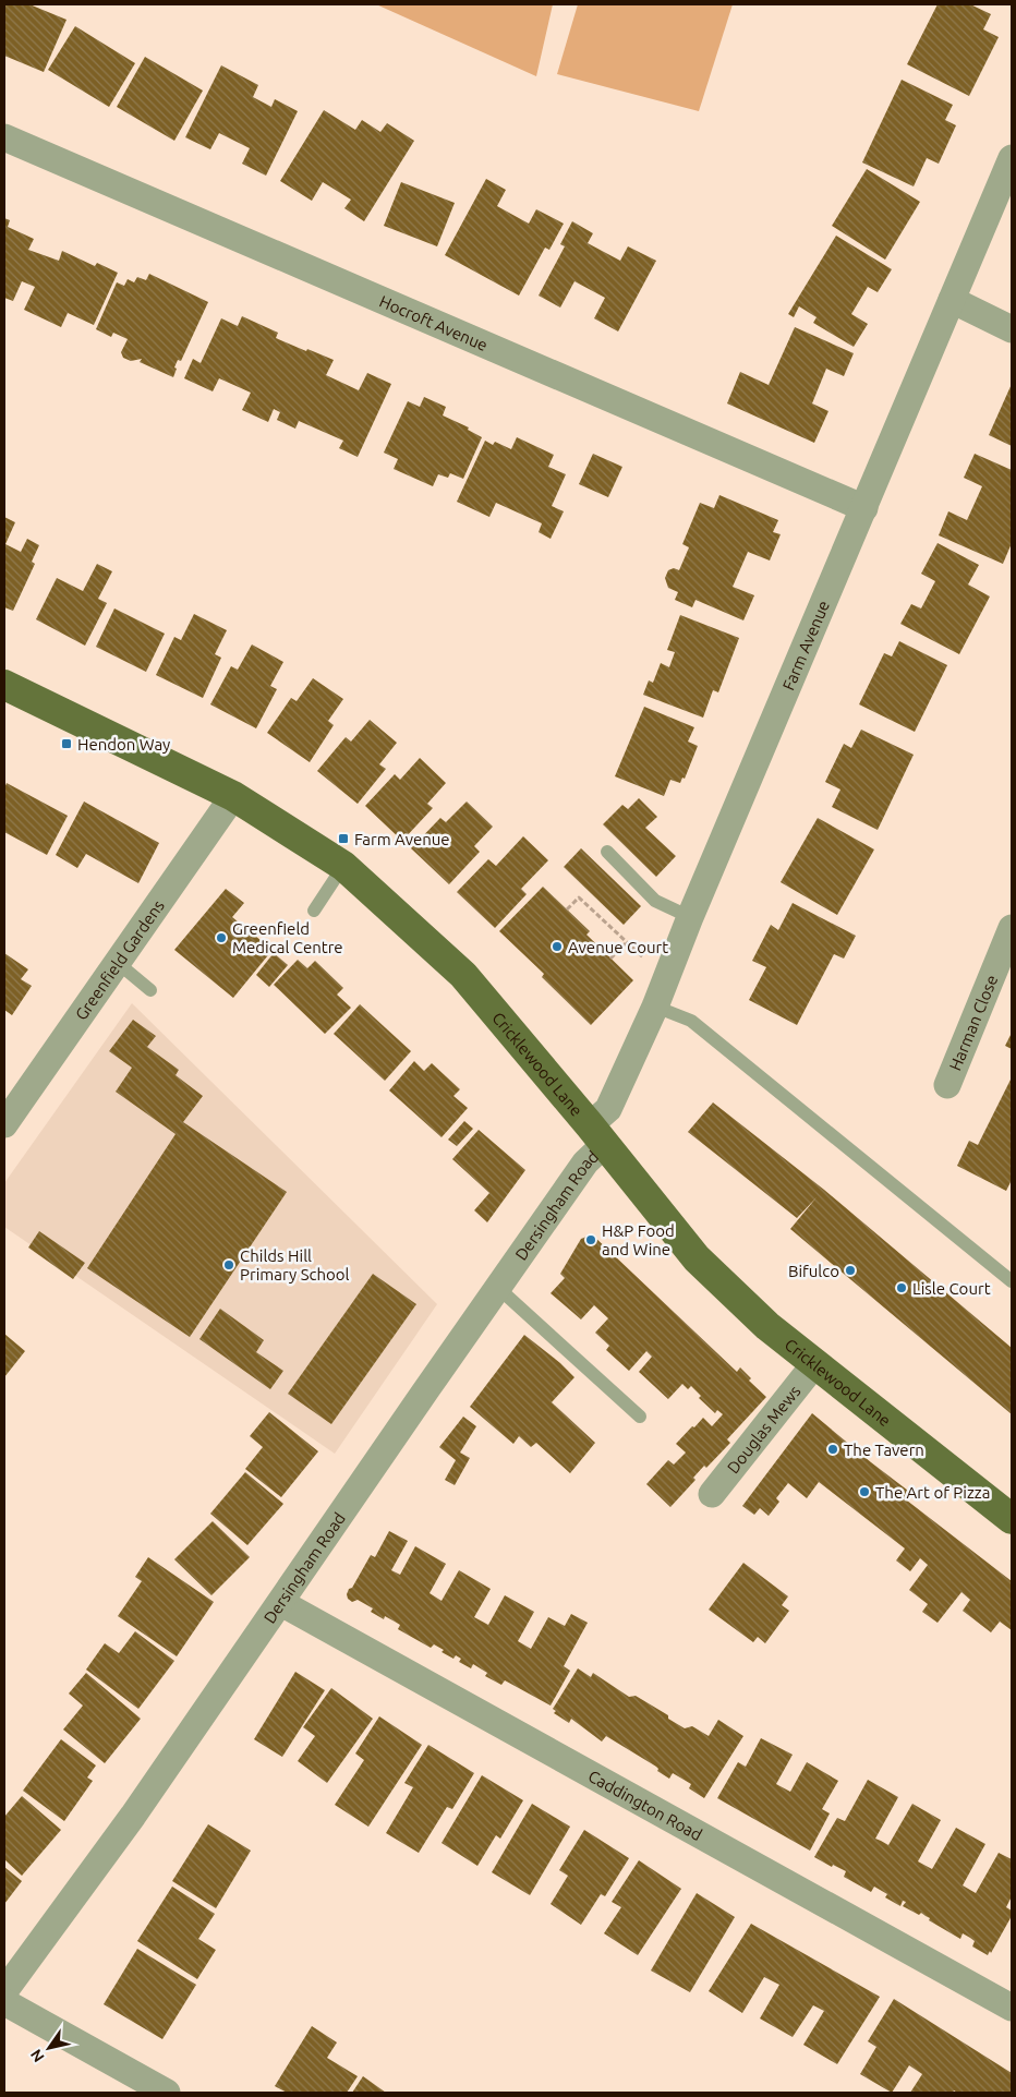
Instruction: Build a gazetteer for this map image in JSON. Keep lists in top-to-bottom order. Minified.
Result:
{"streets":{"main road":["Cricklewood Lane"],"street":["Hocroft Avenue","Farm Avenue","Greenfield Gardens","Harman Close","Dersingham Road","Douglas Mews","Caddington Road"]},"crossings":[["Hocroft Avenue","Farm Avenue"],["Farm Avenue","Cricklewood Lane"],["Farm Avenue","Dersingham Road"],["Greenfield Gardens","Cricklewood Lane"],["Cricklewood Lane","Dersingham Road"],["Cricklewood Lane","Douglas Mews"],["Dersingham Road","Caddington Road"]],"places":{"transit":["Hendon Way","Farm Avenue"],"other":["Greenfield Medical Centre","Avenue Court","H&P Food and Wine","Childs Hill Primary School","Bifulco","Lisle Court","The Tavern","The Art of Pizza"]},"north":"bottom left"}
